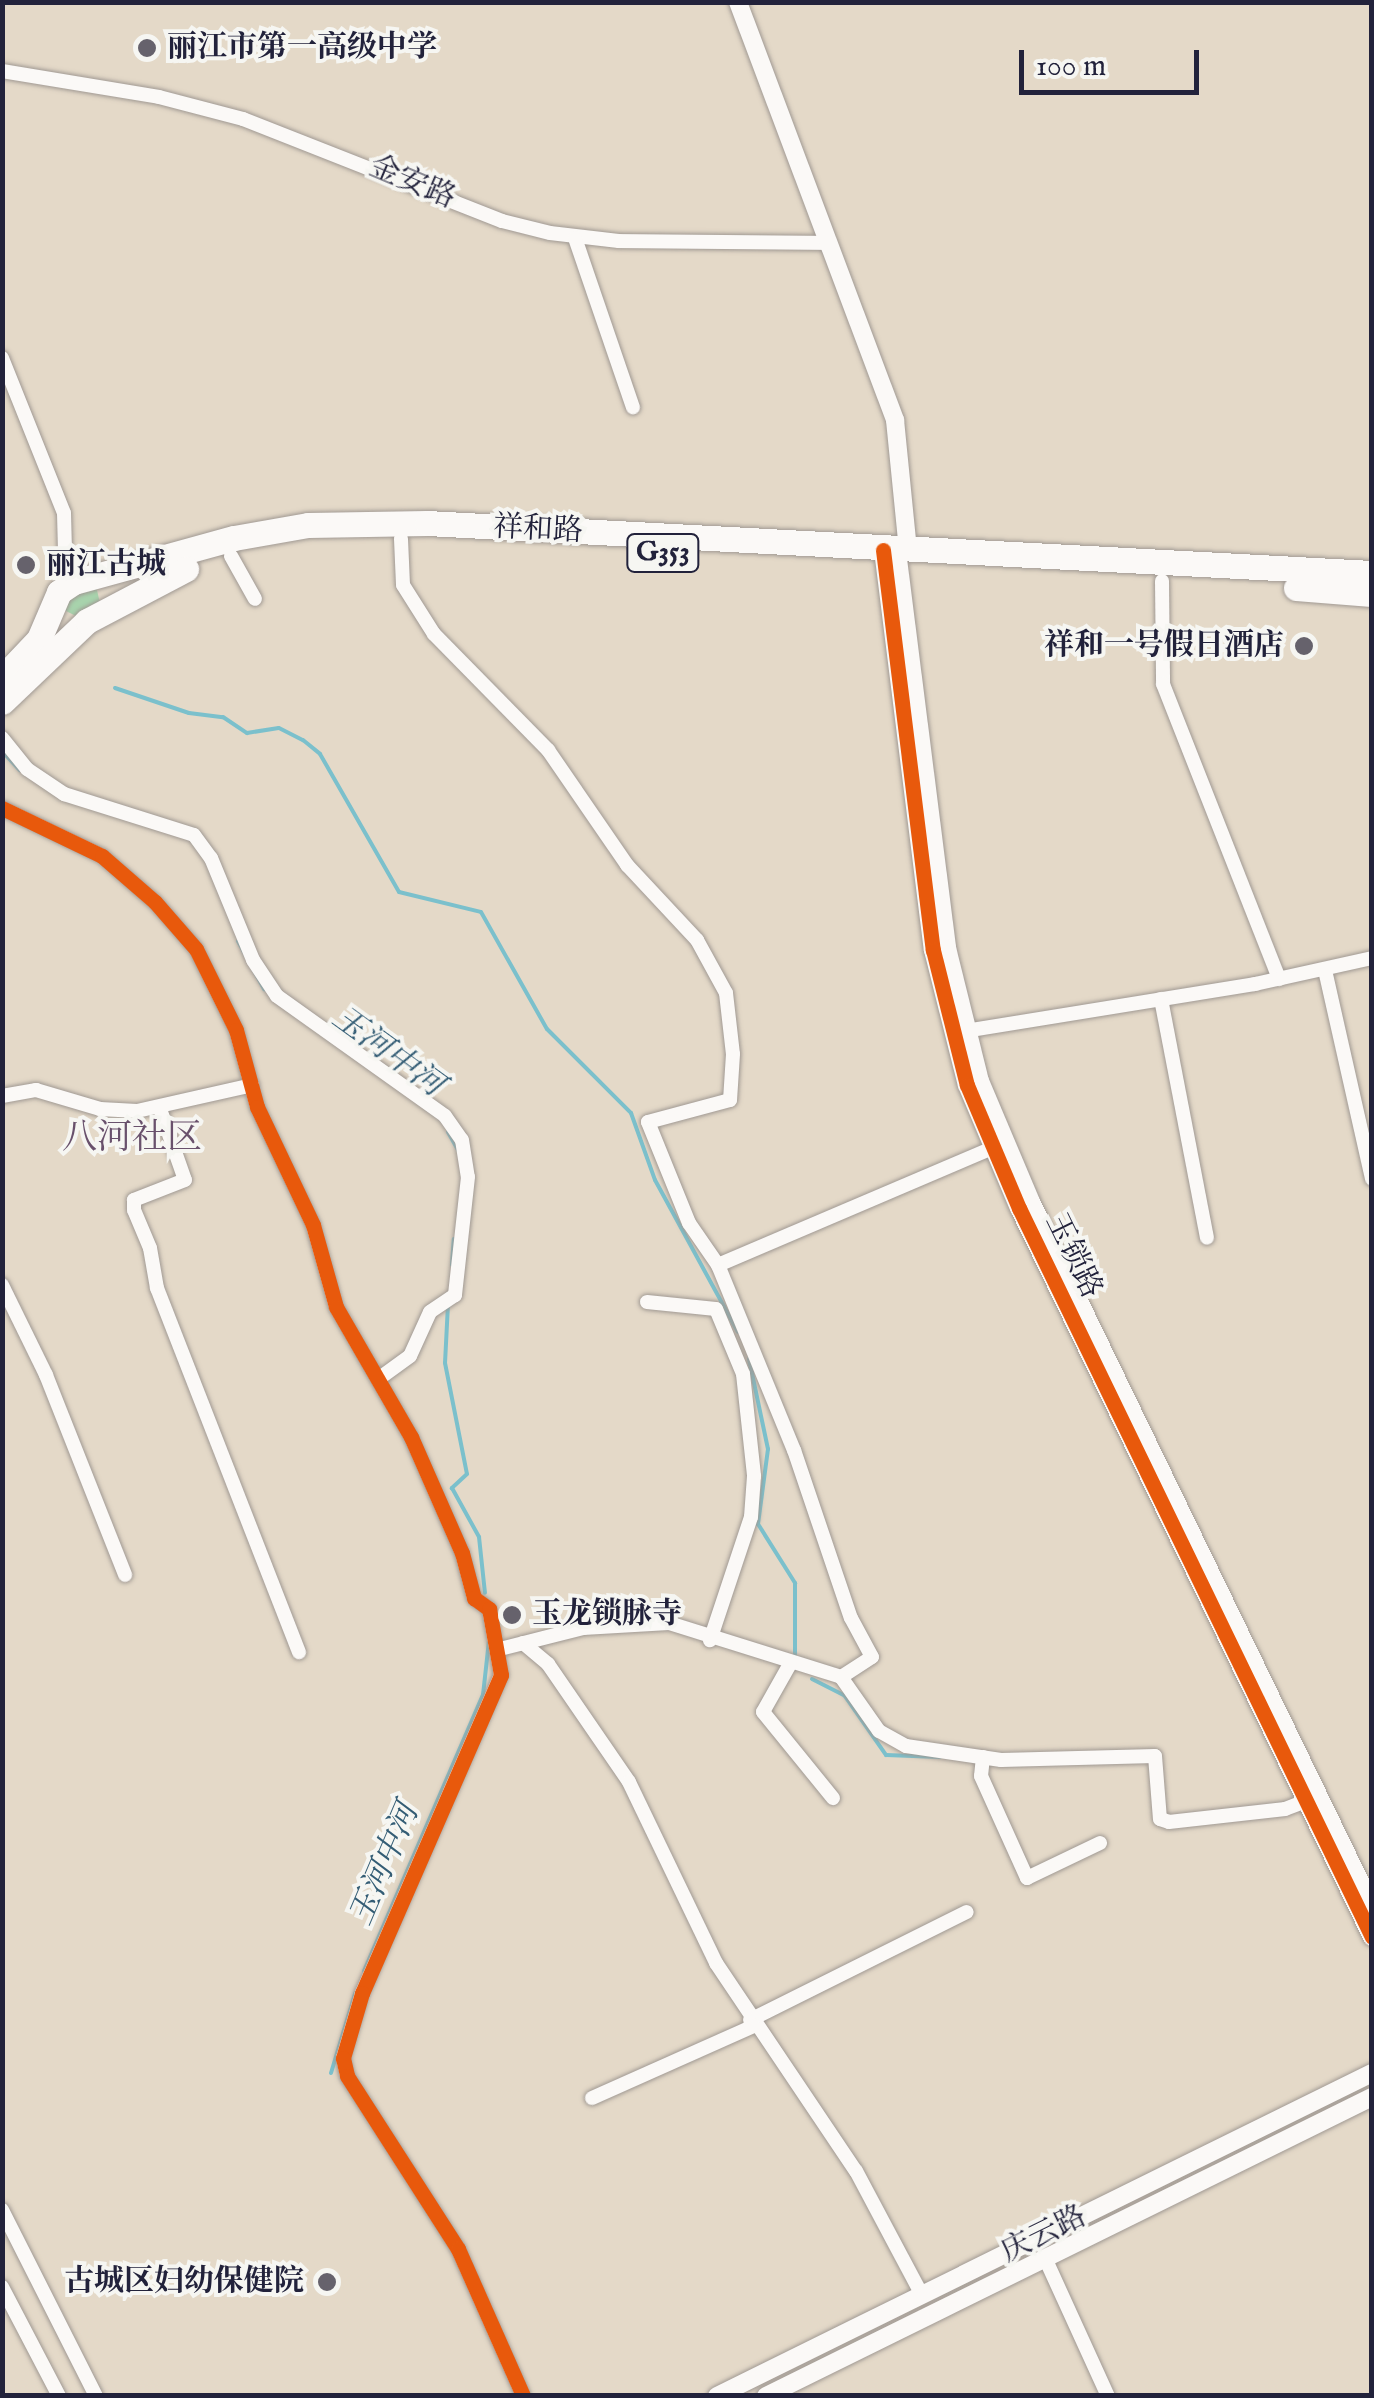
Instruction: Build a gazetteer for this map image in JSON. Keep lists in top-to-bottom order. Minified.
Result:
{"streets":{"highway":["祥和路","G353"],"street":["金安路","玉锁路","庆云路"]},"crossings":[["祥和路","玉锁路"]],"districts":["八河社区"],"water":["玉河中河"],"places":["丽江市第一高级中学","丽江古城","祥和一号假日酒店","玉龙锁脉寺","古城区妇幼保健院"],"scale_bar":"100 m"}
